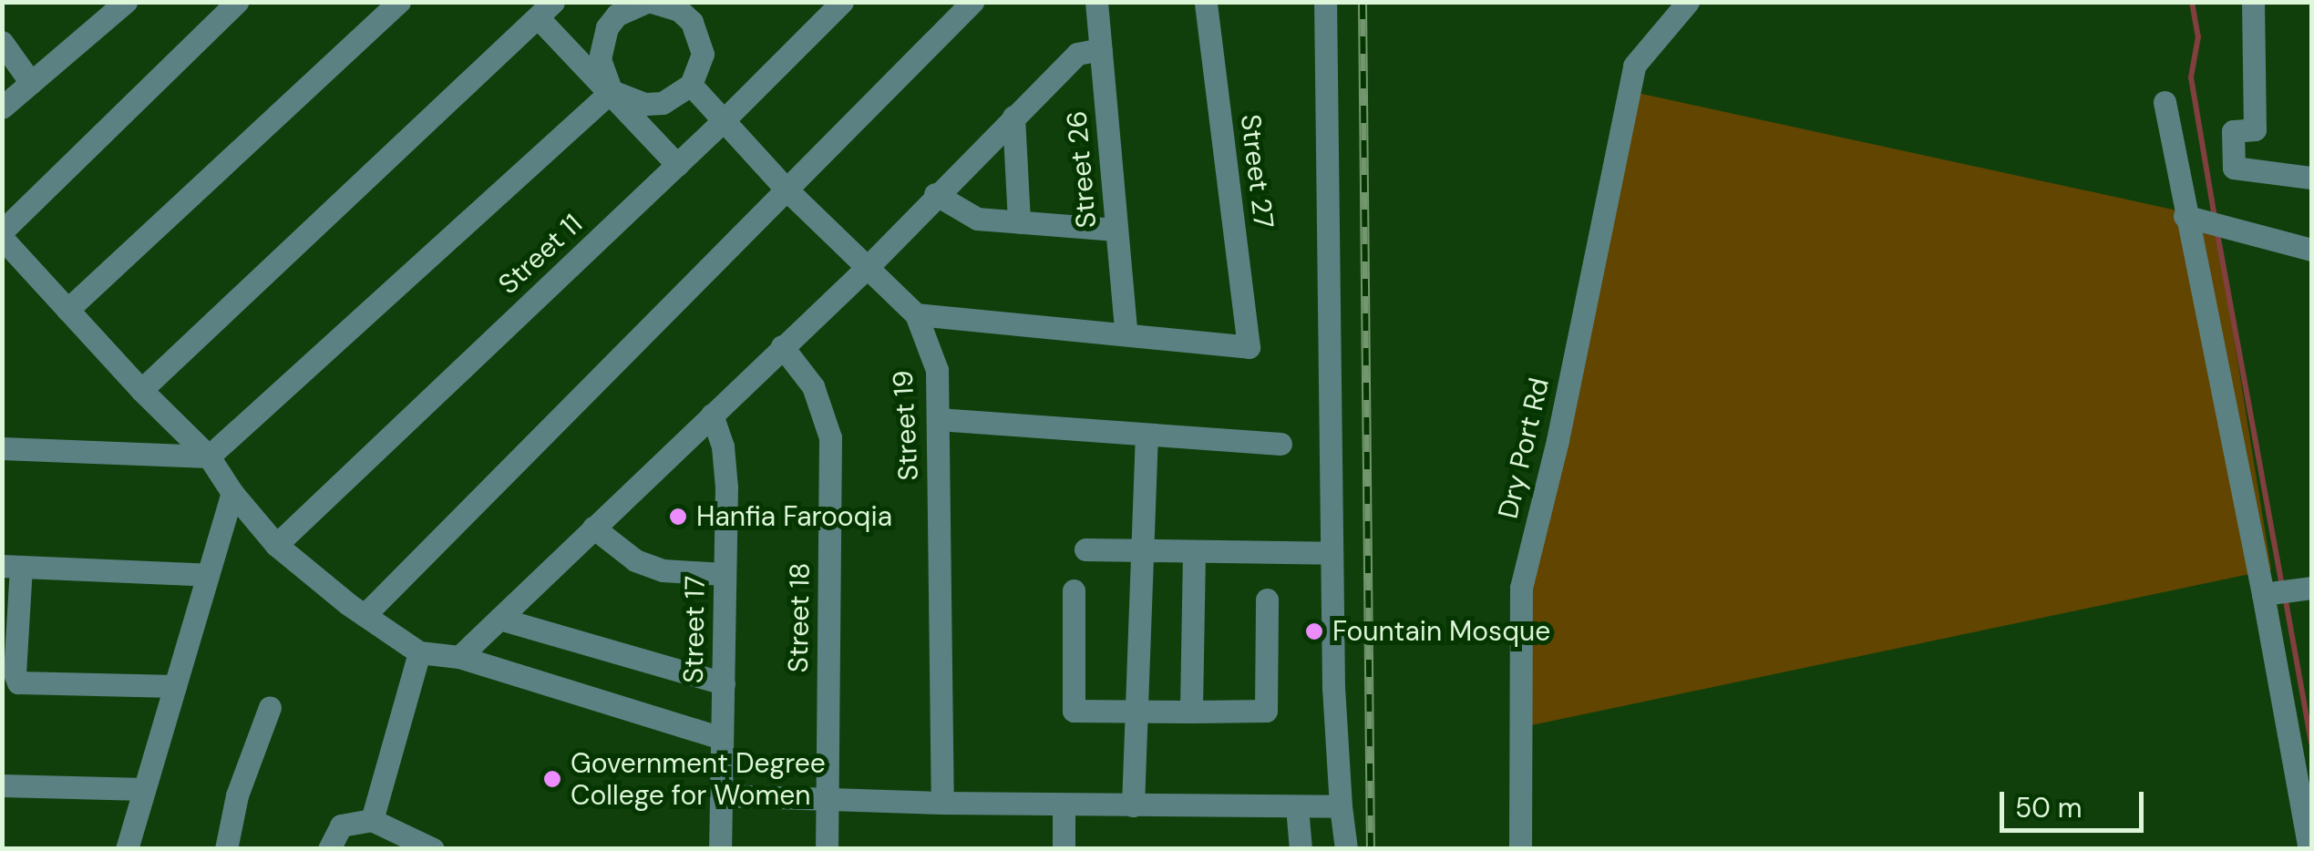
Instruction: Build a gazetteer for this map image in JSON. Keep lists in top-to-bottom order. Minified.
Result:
{"streets":{"street":["Street 26","Street 27","Street 11","Street 19","Dry Port Rd","Street 18","Street 17"]},"crossings":[["Street 26","Street 27"],["Street 11","Street 19"]],"places":["Hanfia Farooqia","Fountain Mosque","Government Degree College for Women"],"scale_bar":"50 m"}
